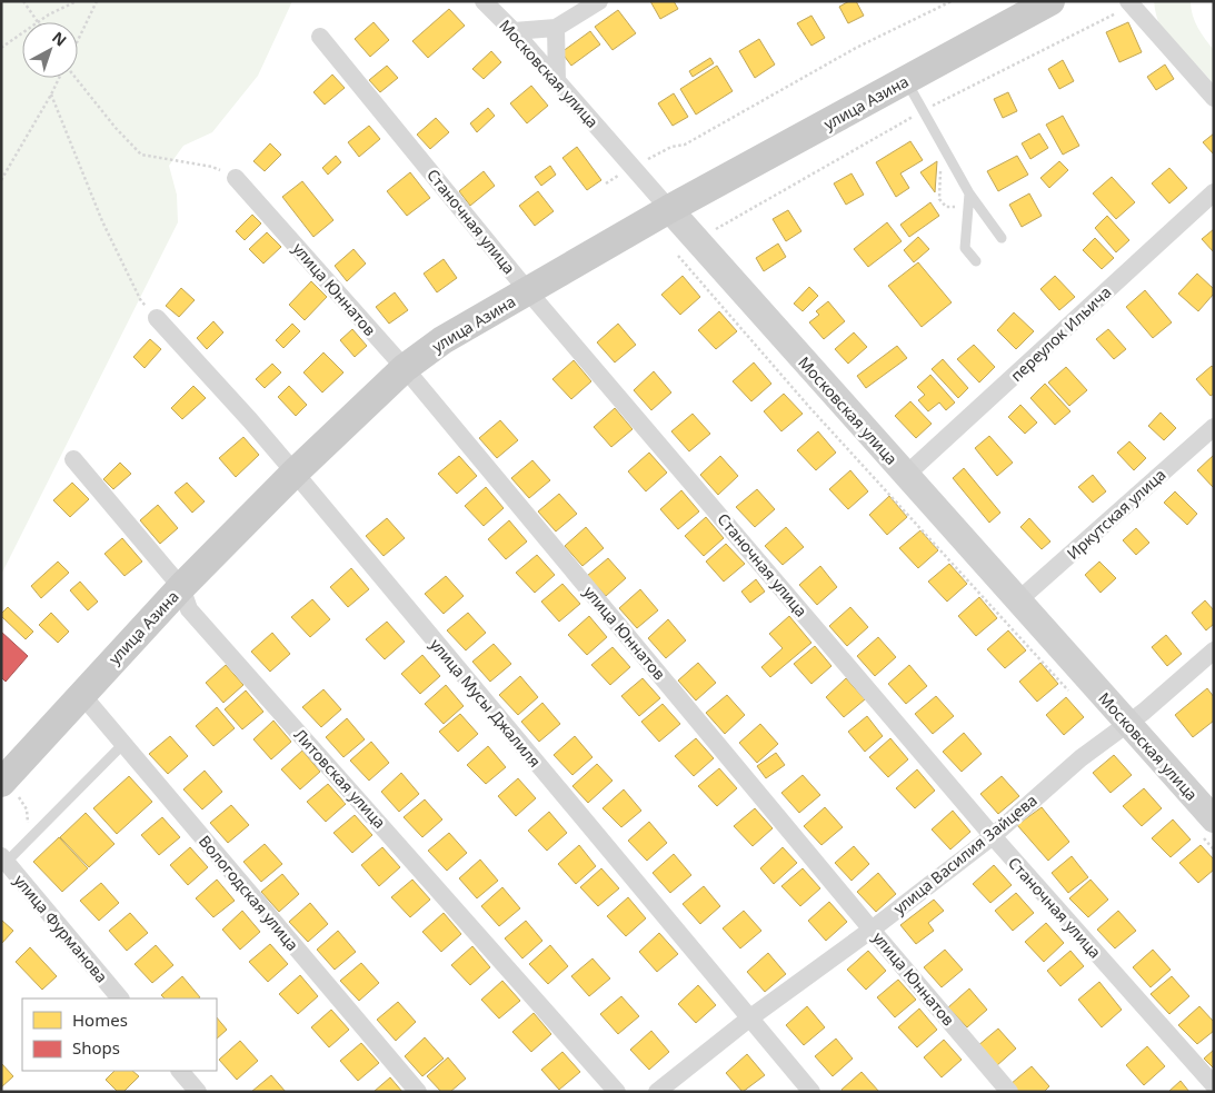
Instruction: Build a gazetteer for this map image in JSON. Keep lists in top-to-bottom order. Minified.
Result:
{"streets":{"main road":["улица Азина"],"street":["Московская улица","Станочная улица","улица Юннатов","переулок Ильича","Иркутская улица","улица Мусы Джалиля","Литовская улица","улица Василия Зайцева","Вологодская улица","улица Фурманова"]},"crossings":[["Московская улица","улица Азина"],["Московская улица","переулок Ильича"],["Московская улица","Иркутская улица"],["Московская улица","улица Василия Зайцева"],["улица Азина","Станочная улица"],["улица Азина","улица Юннатов"],["улица Азина","улица Мусы Джалиля"],["улица Азина","Литовская улица"],["улица Азина","Вологодская улица"],["Станочная улица","улица Василия Зайцева"],["улица Юннатов","улица Василия Зайцева"],["улица Мусы Джалиля","улица Василия Зайцева"]],"legend":["Homes","Shops"],"north":"top right"}
